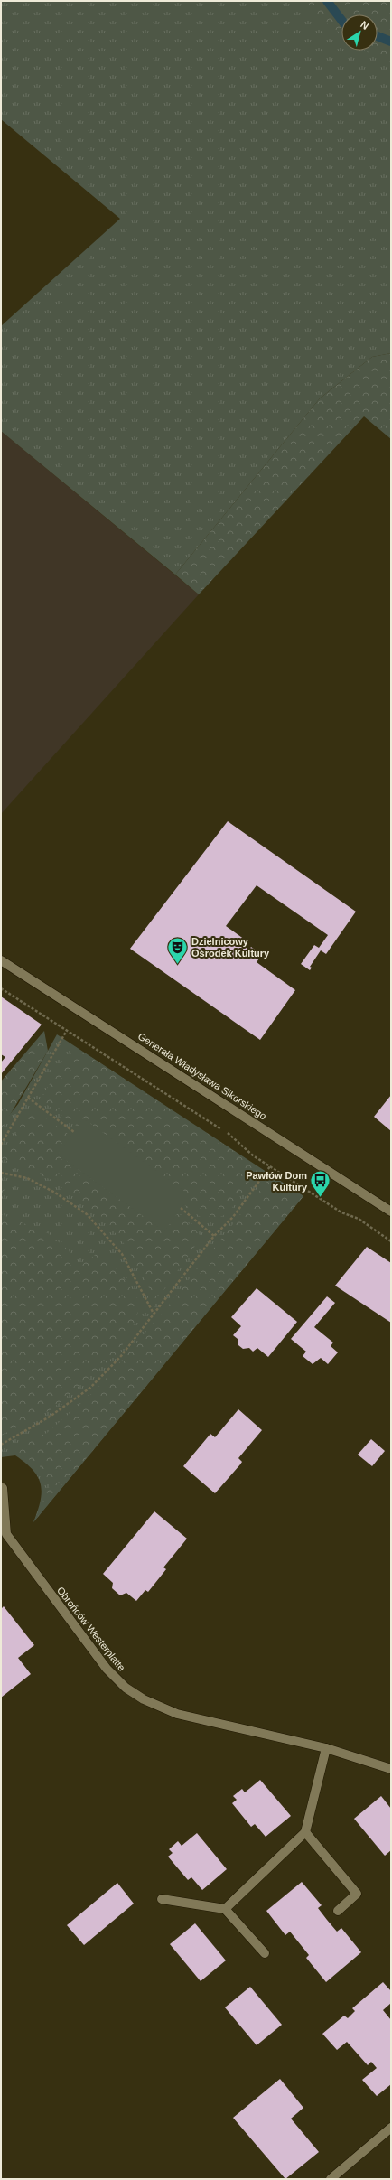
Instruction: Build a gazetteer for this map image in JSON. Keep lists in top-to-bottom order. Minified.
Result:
{"streets":{"street":["Generała Władysława Sikorskiego","Obrońców Westerplatte"]},"places":{"theatre":["Dzielnicowy Ośrodek Kultury"],"bus stop":["Pawłów Dom Kultury"]},"north":"top right"}
